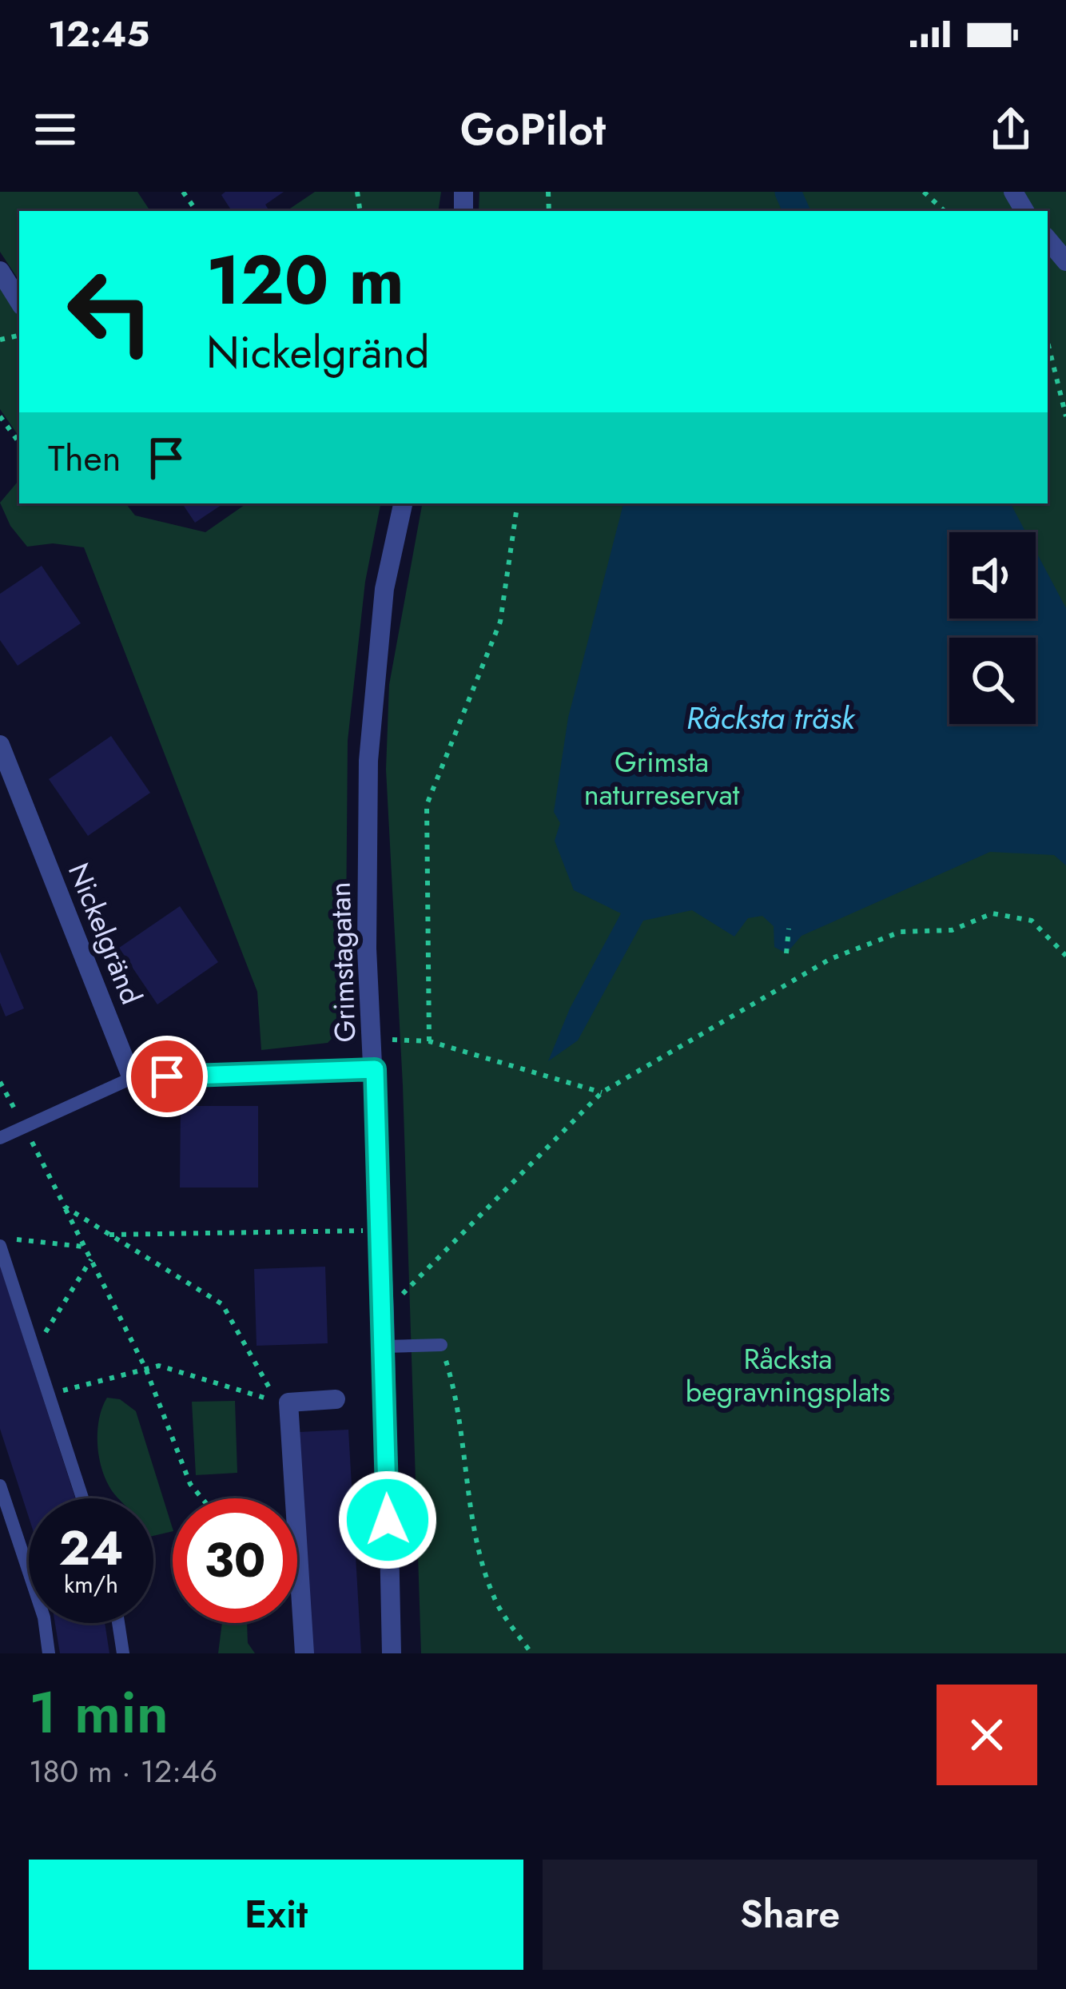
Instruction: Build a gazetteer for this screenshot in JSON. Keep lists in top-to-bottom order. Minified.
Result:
{"streets":{"street":["Nickelgränd","Grimstagatan"]},"water":["Råcksta träsk"],"parks":["Grimsta naturreservat","Råcksta begravningsplats"],"page":{"status":"12:45","header":"GoPilot","turn":["120 m","Nickelgränd"],"then":"Then","speed":"24 km/h","limit":"30","heading":["1 min","180 m · 12:46"],"buttons":["Exit","Share"]}}
